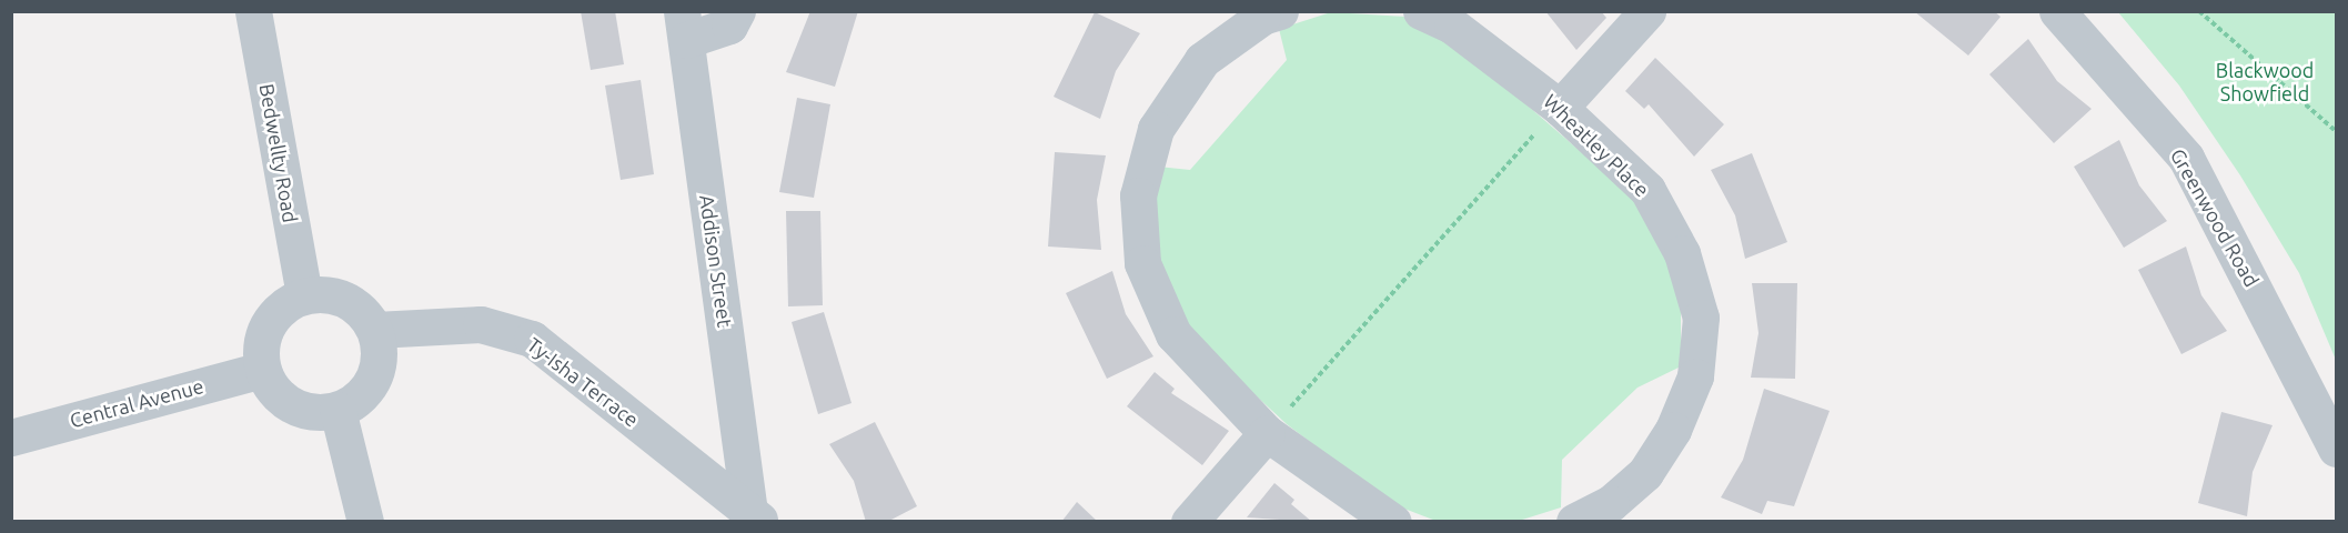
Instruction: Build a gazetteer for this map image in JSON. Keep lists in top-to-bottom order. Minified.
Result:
{"streets":{"street":["Wheatley Place","Bedwellty Road","Greenwood Road","Addison Street","Ty-Isha Terrace","Central Avenue"]},"crossings":[["Bedwellty Road","Ty-Isha Terrace"],["Bedwellty Road","Central Avenue"],["Addison Street","Ty-Isha Terrace"],["Ty-Isha Terrace","Central Avenue"]],"parks":["Blackwood Showfield"]}
